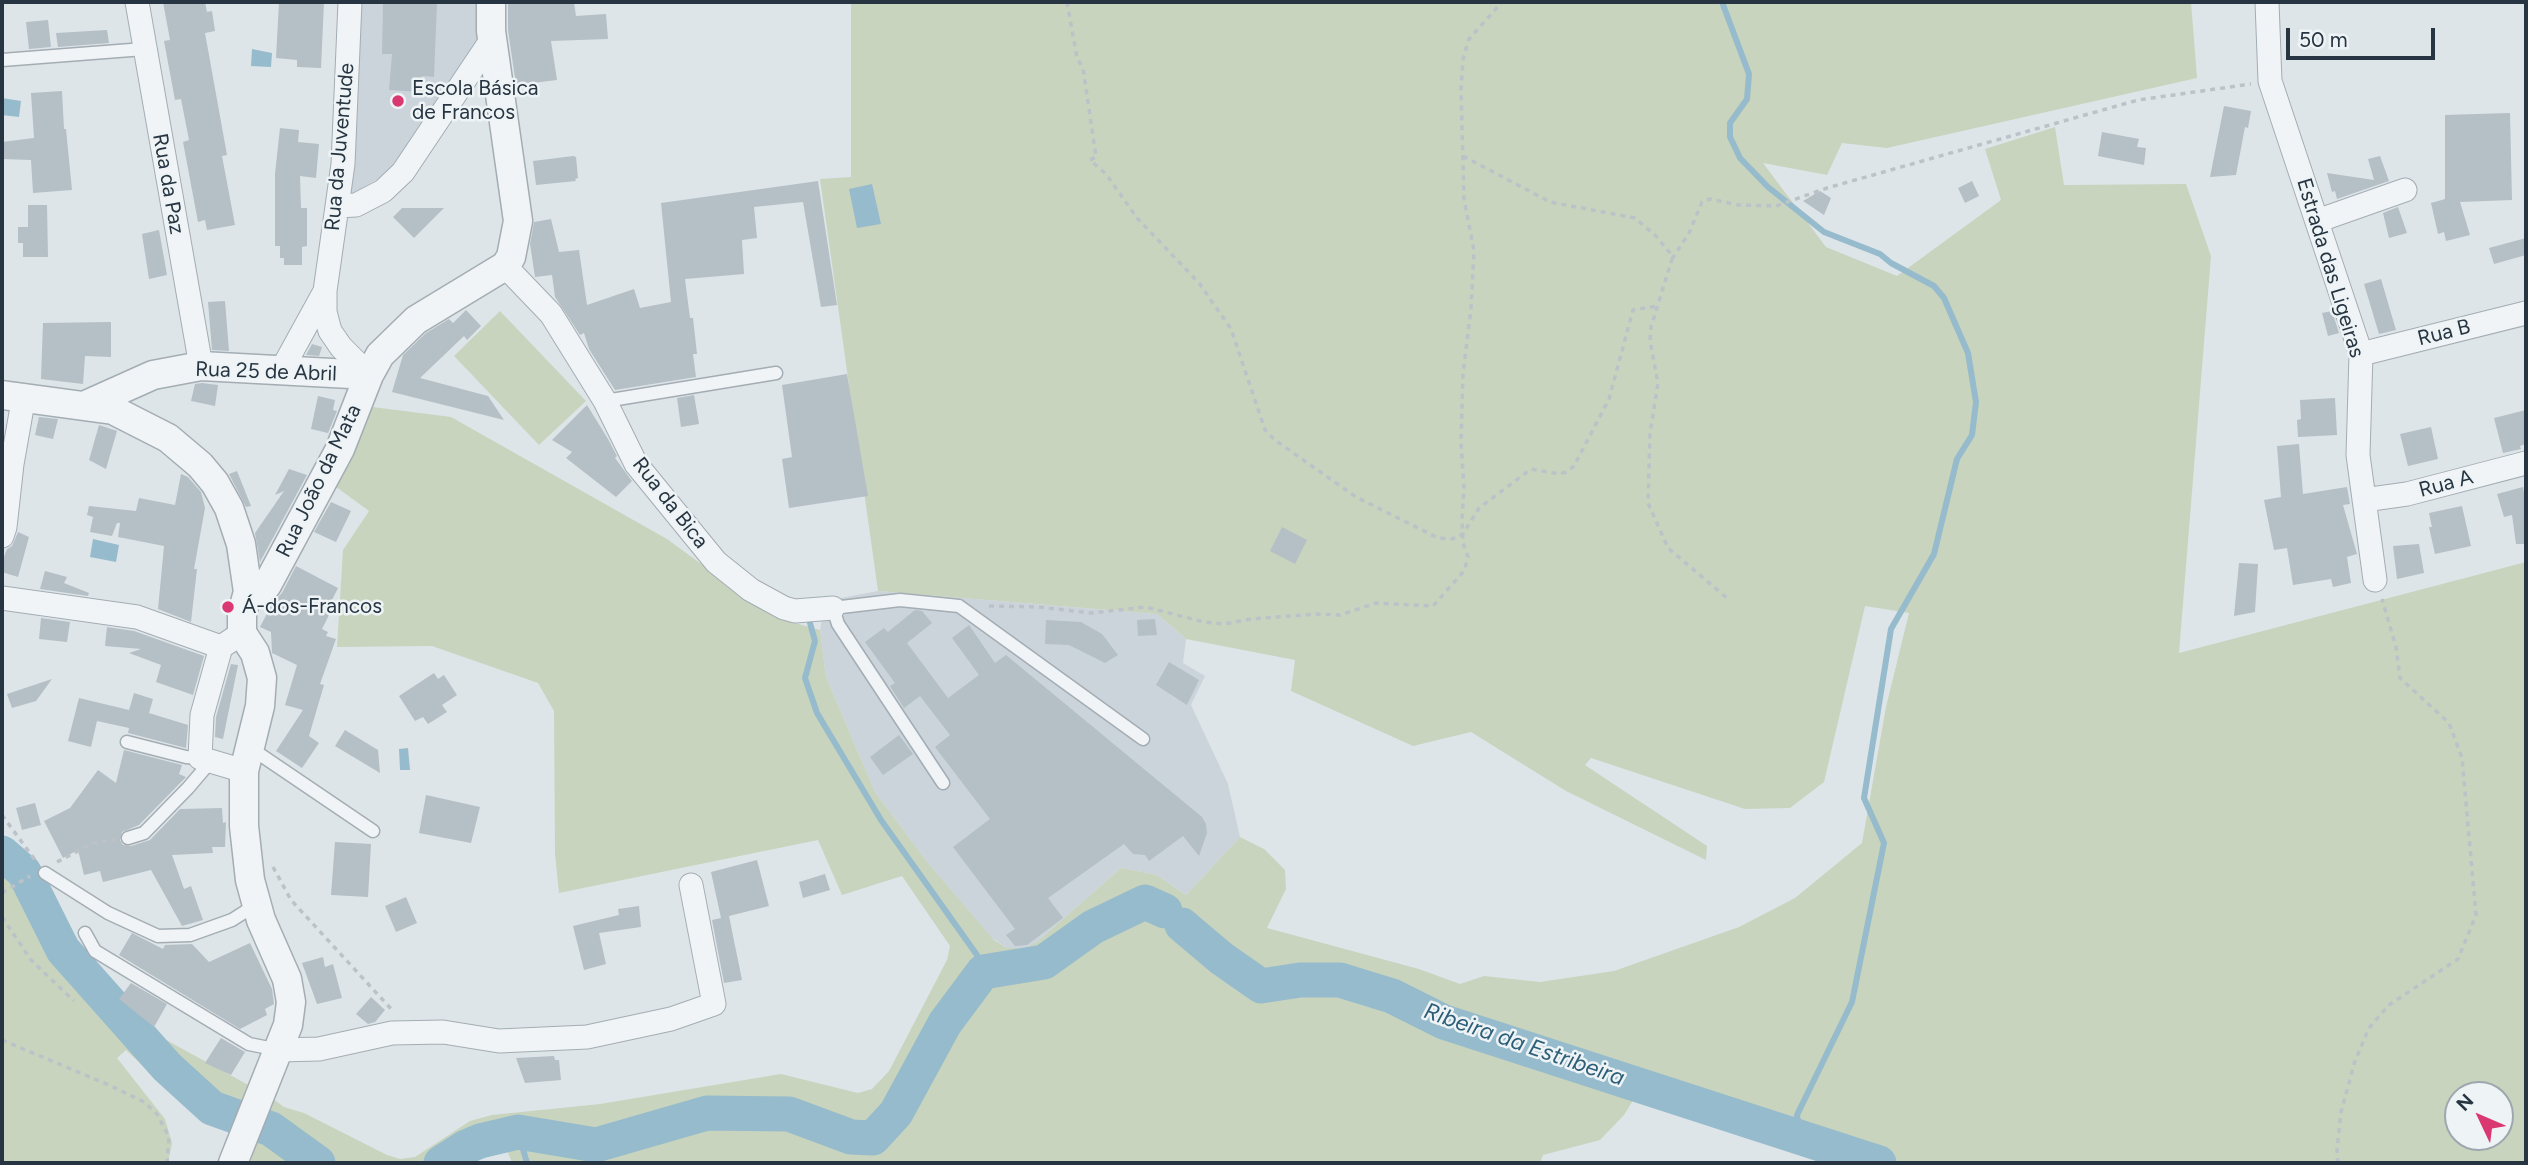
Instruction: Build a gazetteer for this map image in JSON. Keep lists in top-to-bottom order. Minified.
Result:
{"streets":{"street":["Rua da Juventude","Rua da Paz","Estrada das Ligeiras","Rua B","Rua 25 de Abril","Rua João da Mata","Rua A","Rua da Bica"]},"crossings":[["Rua da Paz","Rua 25 de Abril"],["Estrada das Ligeiras","Rua B"],["Estrada das Ligeiras","Rua A"],["Rua 25 de Abril","Rua João da Mata"],["Rua João da Mata","Rua da Bica"]],"water":["Ribeira da Estribeira"],"places":["Escola Básica de Francos","Á-dos-Francos"],"scale_bar":"50 m","north":"top left"}
